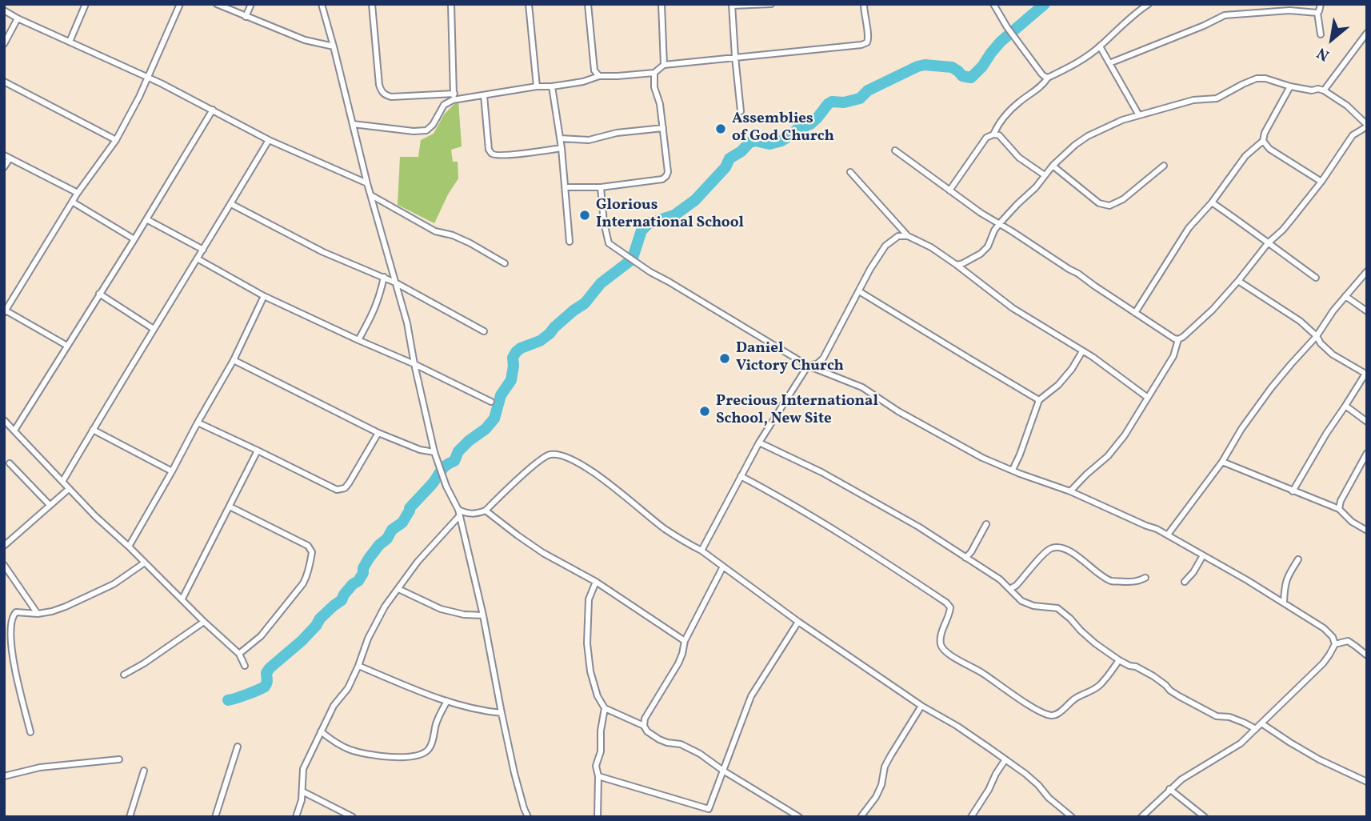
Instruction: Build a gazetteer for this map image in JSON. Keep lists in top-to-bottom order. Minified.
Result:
{"places":["Assemblies of God Church","Glorious International School","Daniel Victory Church","Precious International School, New Site"],"north":"bottom left"}
